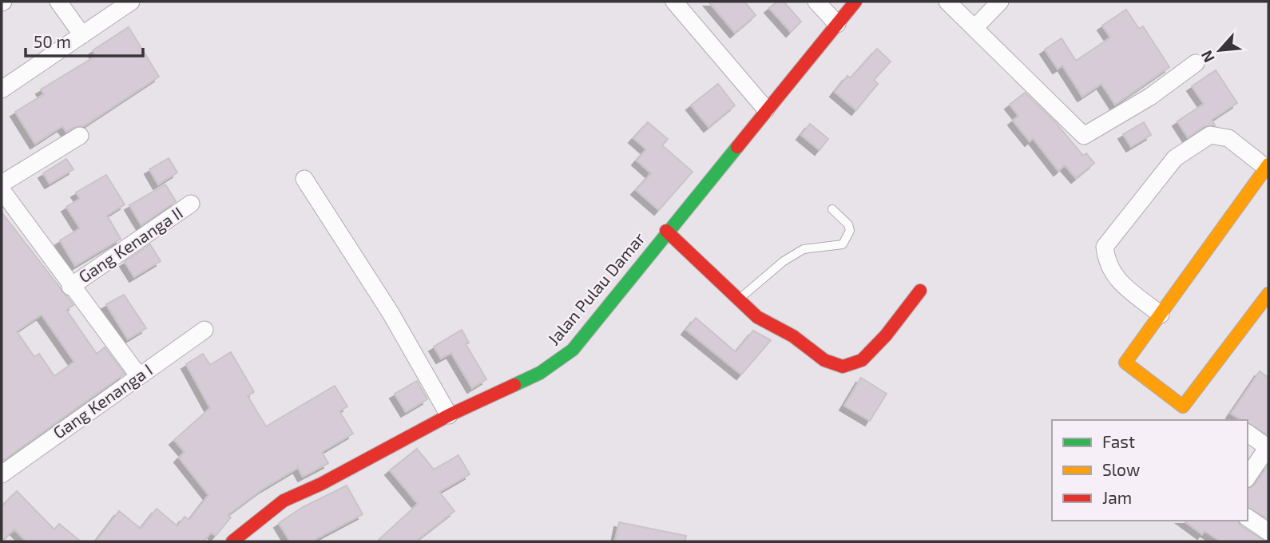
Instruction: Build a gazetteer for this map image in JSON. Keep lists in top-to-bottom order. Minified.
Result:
{"streets":{"street":["Gang Kenanga II","Jalan Pulau Damar","Gang Kenanga I"]},"crossings":[["Gang Kenanga II","Gang Kenanga I"]],"legend":["Fast","Slow","Jam"],"scale_bar":"50 m","north":"bottom left"}
